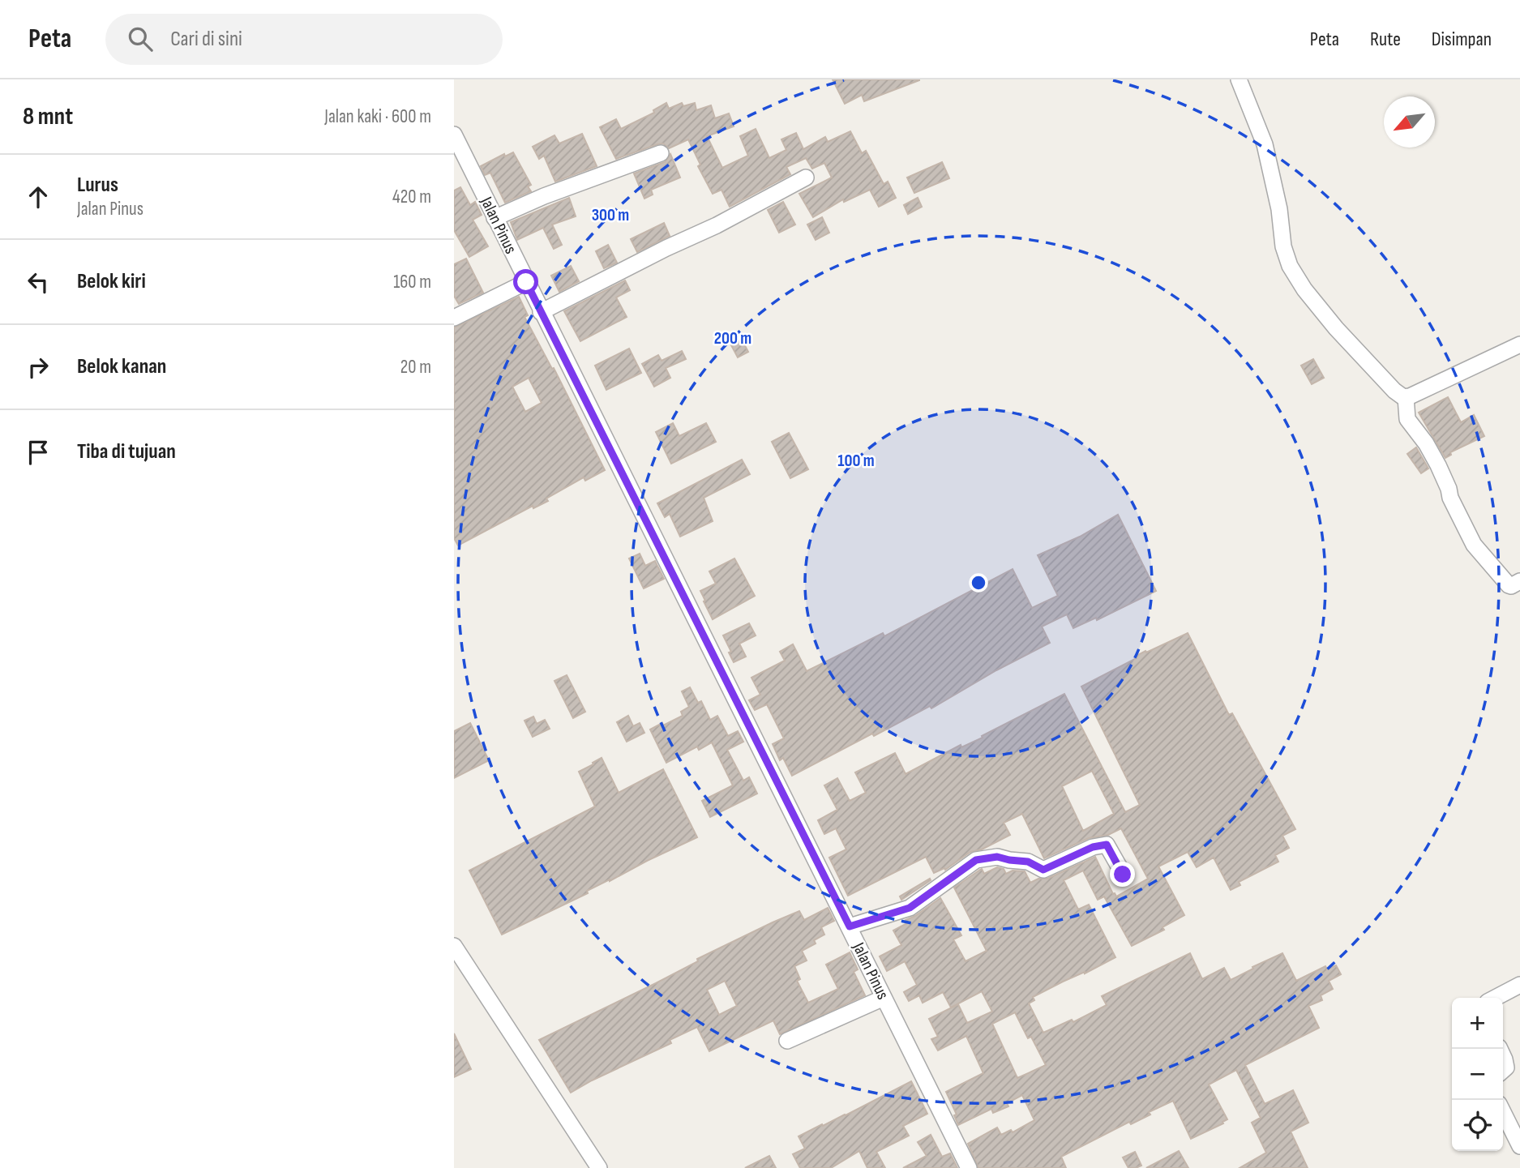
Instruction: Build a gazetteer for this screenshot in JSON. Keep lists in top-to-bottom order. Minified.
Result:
{"streets":{"street":["Jalan Pinus"]},"north":"bottom left","page":{"header":"Peta","search":"Cari di sini","nav":["Peta","Rute","Disimpan"],"heading":["8 mnt","Jalan kaki · 600 m"],"list":[["Lurus","Jalan Pinus","420 m"],["Belok kiri","160 m"],["Belok kanan","20 m"],"Tiba di tujuan"],"map_buttons":["+","−"]},"rings":["300 m","200 m","100 m"]}
